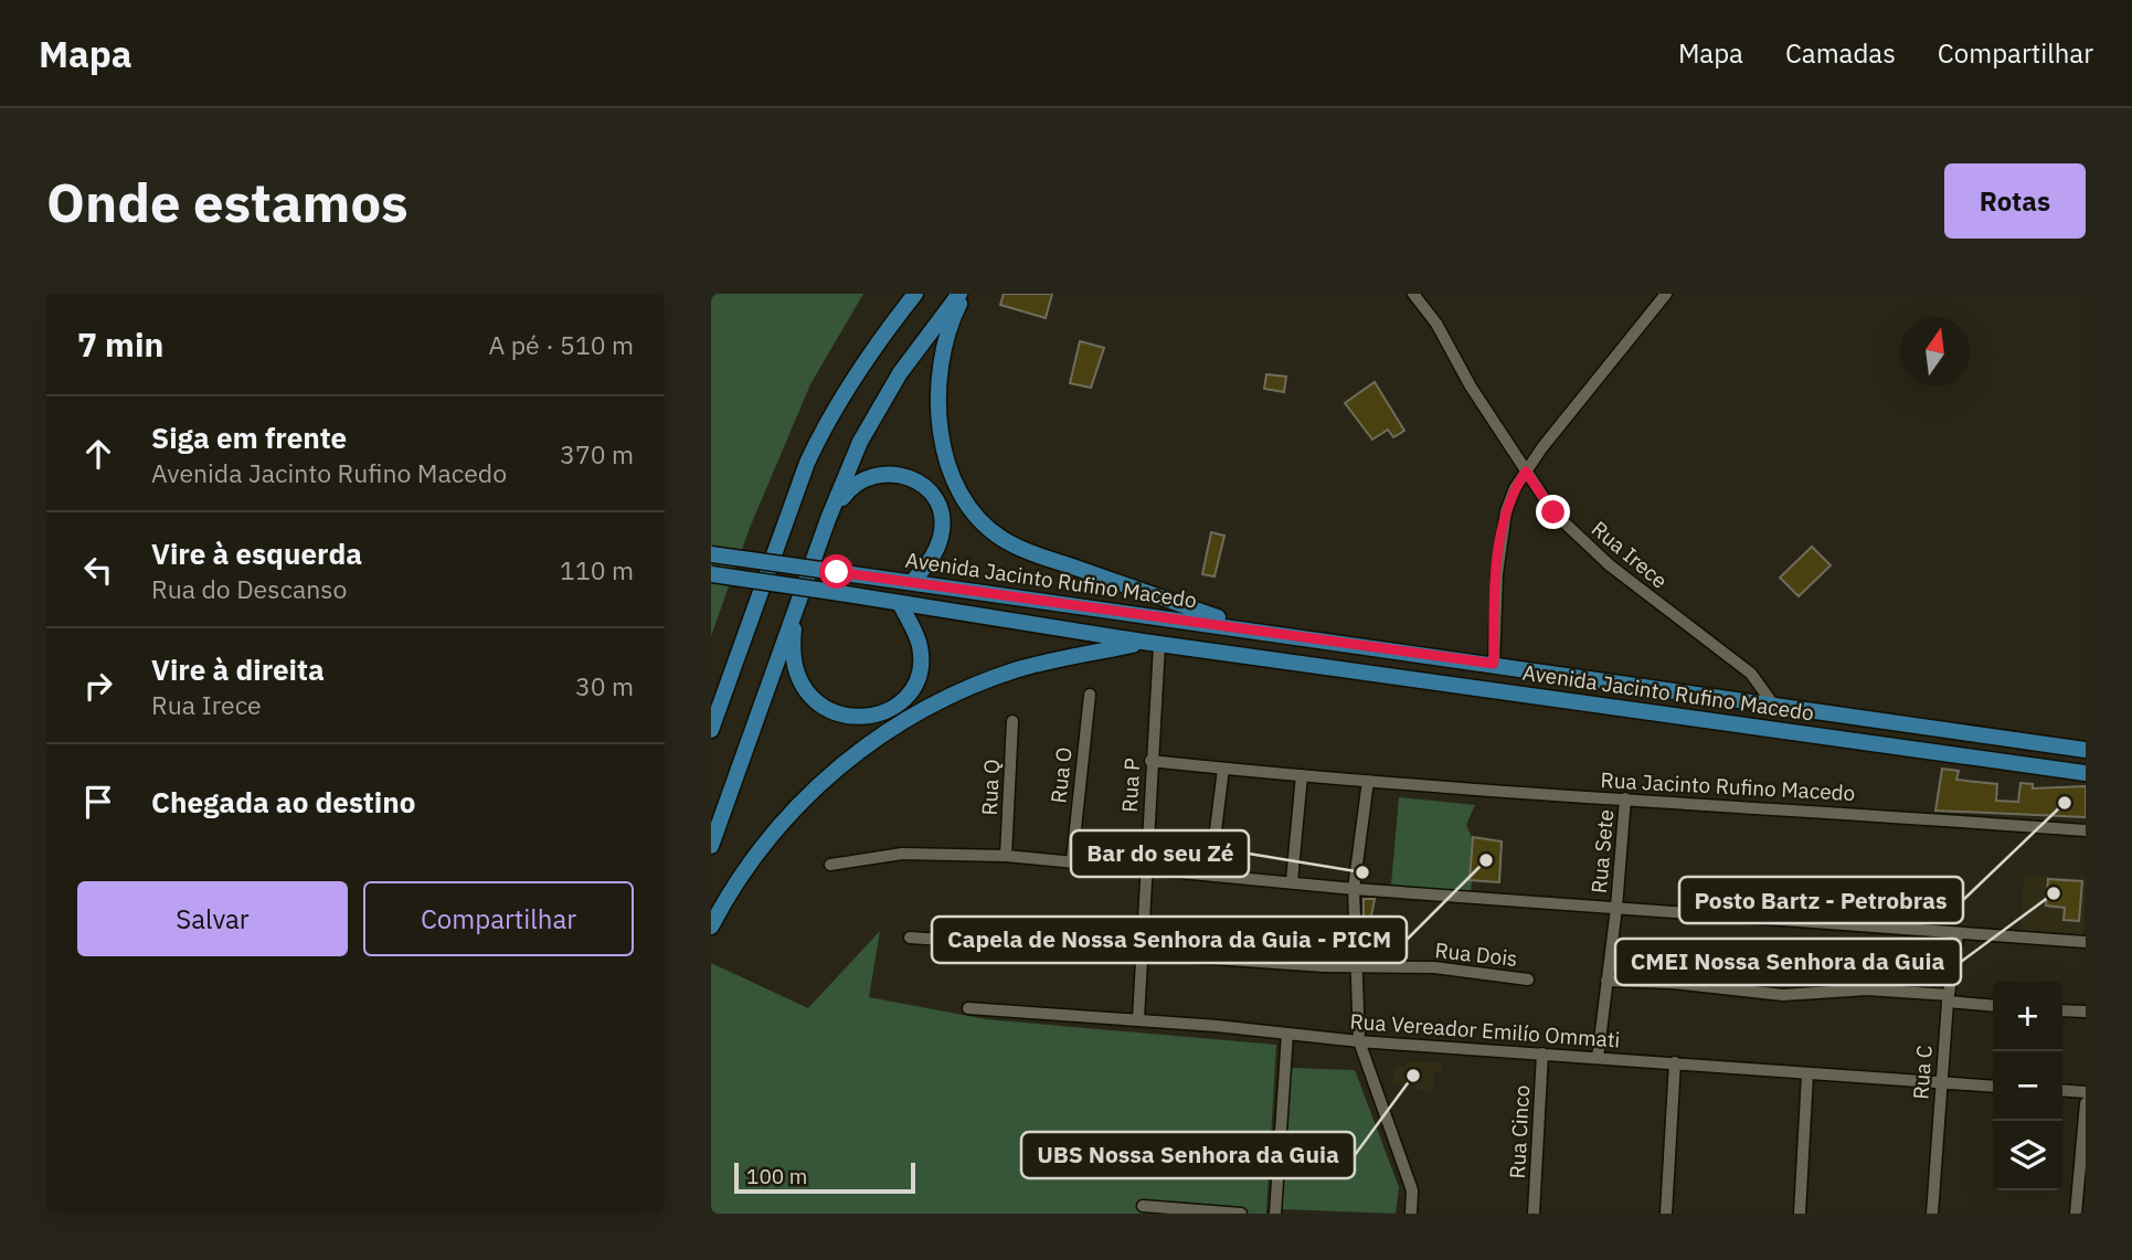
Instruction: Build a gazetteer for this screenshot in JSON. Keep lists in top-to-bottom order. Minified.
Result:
{"streets":{"main road":["Avenida Jacinto Rufino Macedo"],"street":["Rua Irece","Rua O","Rua P","Rua Jacinto Rufino Macedo","Rua Q","Rua Sete","Rua Dois","Rua Vereador Emilío Ommati","Rua C","Rua Cinco"]},"crossings":[["Rua Irece","Avenida Jacinto Rufino Macedo"],["Avenida Jacinto Rufino Macedo","Rua P"],["Rua P","Rua Jacinto Rufino Macedo"],["Rua P","Rua Dois"],["Rua P","Rua Vereador Emilío Ommati"],["Rua Jacinto Rufino Macedo","Rua Sete"],["Rua Vereador Emilío Ommati","Rua C"],["Rua Vereador Emilío Ommati","Rua Cinco"]],"places":["Posto Bartz - Petrobras","Capela de Nossa Senhora da Guia - PICM","Bar do seu Zé","CMEI Nossa Senhora da Guia","UBS Nossa Senhora da Guia"],"scale_bar":"100 m","north":"top","page":{"header":"Mapa","nav":["Mapa","Camadas","Compartilhar"],"buttons":["Rotas",["Salvar","Compartilhar"]],"title":"Onde estamos","heading":["7 min","A pé · 510 m"],"list":[["Siga em frente","Avenida Jacinto Rufino Macedo","370 m"],["Vire à esquerda","Rua do Descanso","110 m"],["Vire à direita","Rua Irece","30 m"],"Chegada ao destino"],"map_buttons":["+","−"],"scale":"100 m"}}
